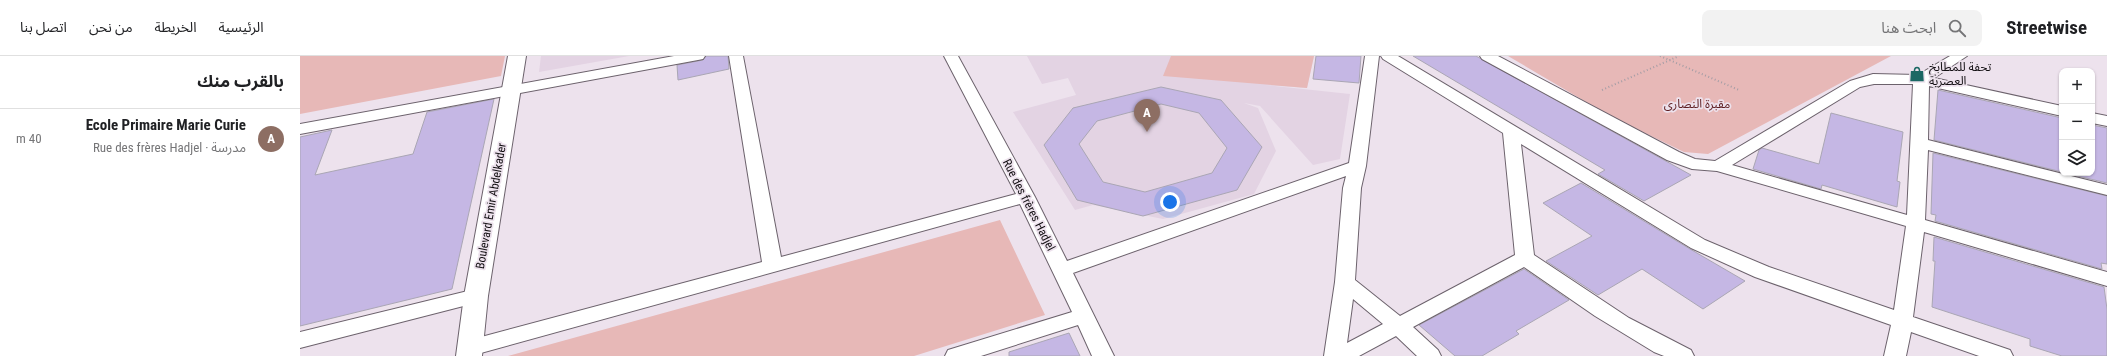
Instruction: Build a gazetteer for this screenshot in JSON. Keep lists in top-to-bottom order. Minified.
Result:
{"streets":{"main road":["Boulevard Emir Abdelkader"],"street":["Rue des frères Hadjel"]},"parks":["مقبرة النصارى"],"places":{"shop":["تحفة للمطابخ العصرية"]},"page":{"header":"Streetwise","search":"ابحث هنا","nav":["الرئيسية","الخريطة","من نحن","اتصل بنا"],"heading":"بالقرب منك","map_buttons":["+","−"],"pins":"A","list":[{"mark":"A","name":"Ecole Primaire Marie Curie","note":"مدرسة · Rue des frères Hadjel","value":"40 m"}]}}
